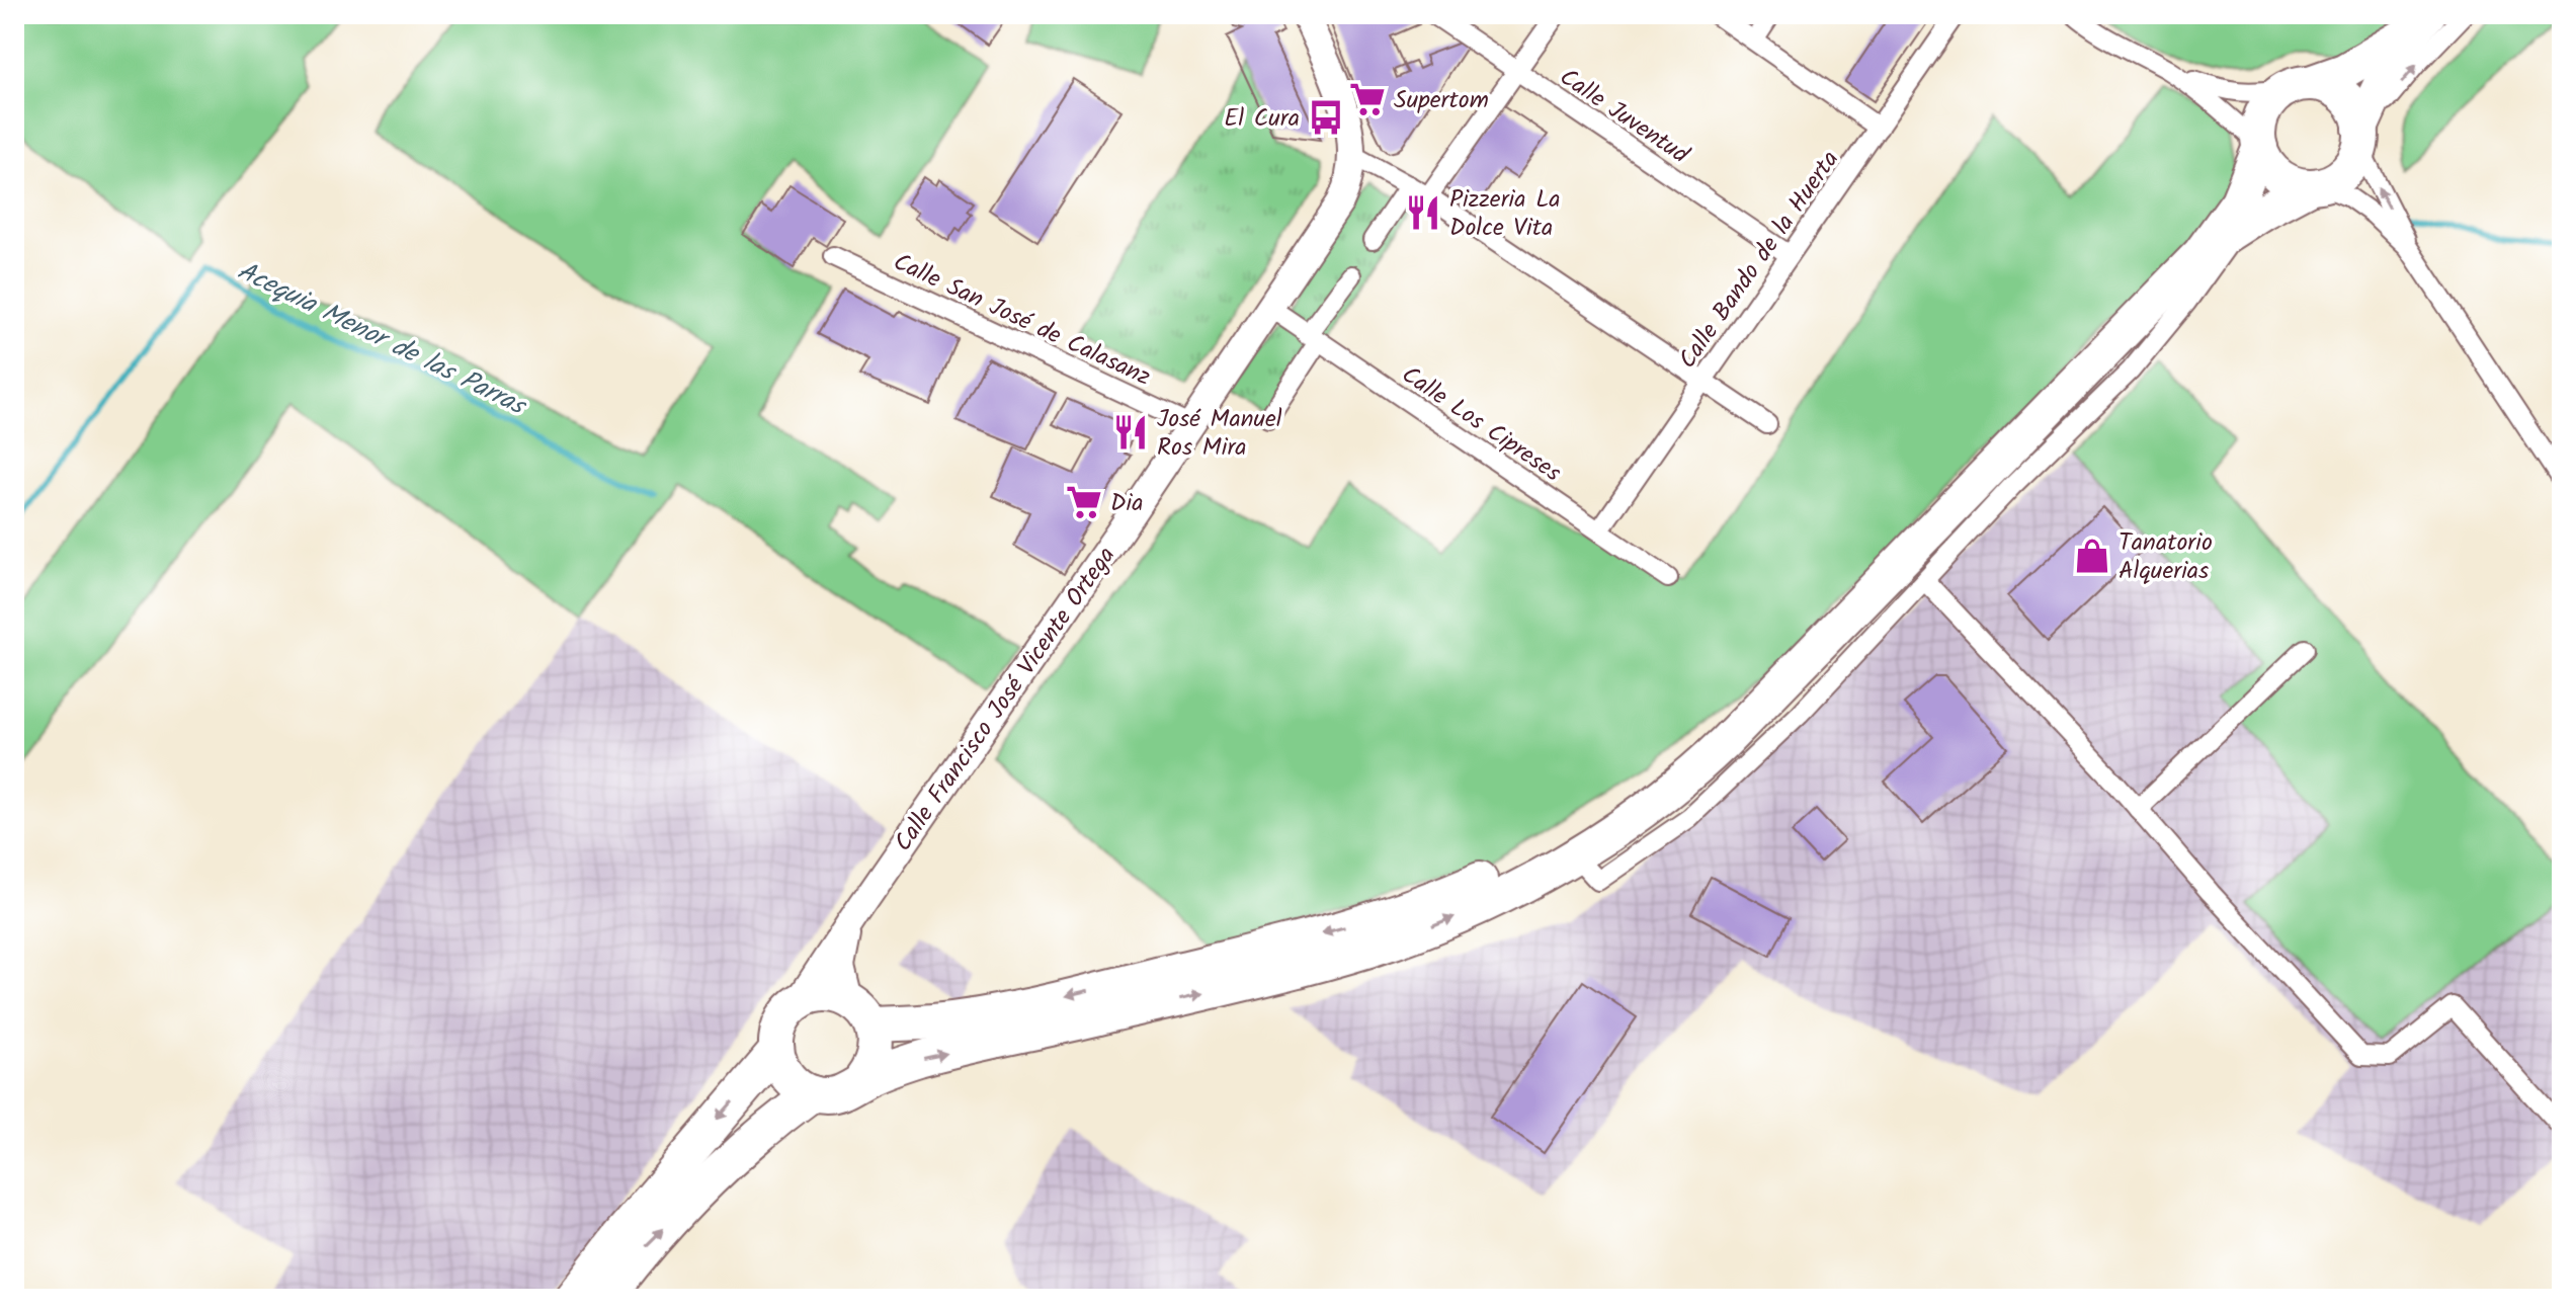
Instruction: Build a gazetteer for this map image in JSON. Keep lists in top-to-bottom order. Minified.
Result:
{"streets":{"street":["Calle Juventud","Calle Bando de la Huerta","Calle San José de Calasanz","Calle Los Cipreses","Calle Francisco José Vicente Ortega"]},"crossings":[["Calle Juventud","Calle Bando de la Huerta"],["Calle Bando de la Huerta","Calle Los Cipreses"],["Calle San José de Calasanz","Calle Francisco José Vicente Ortega"],["Calle Los Cipreses","Calle Francisco José Vicente Ortega"]],"water":["Acequia Menor de las Parras"],"places":{"supermarket":["Supertom","Dia"],"bus stop":["El Cura"],"restaurant":["Pizzeria La Dolce Vita","José Manuel Ros Mira"],"shop":["Tanatorio Alquerias"]}}
